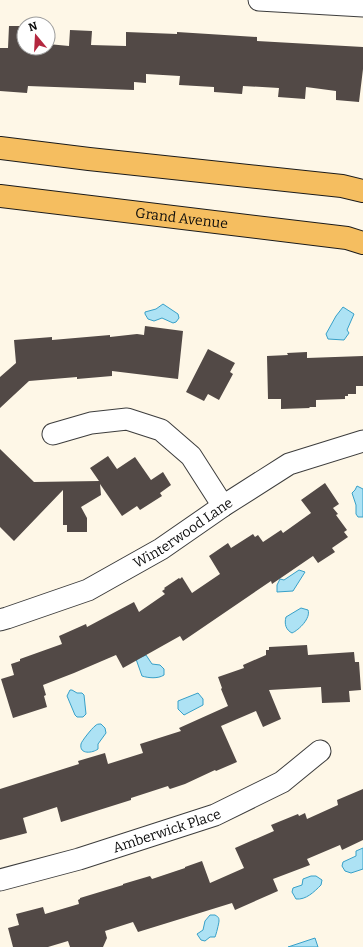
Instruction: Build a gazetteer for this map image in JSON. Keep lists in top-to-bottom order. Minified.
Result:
{"streets":{"main road":["Grand Avenue"],"street":["Winterwood Lane","Amberwick Place"]},"north":"top"}
